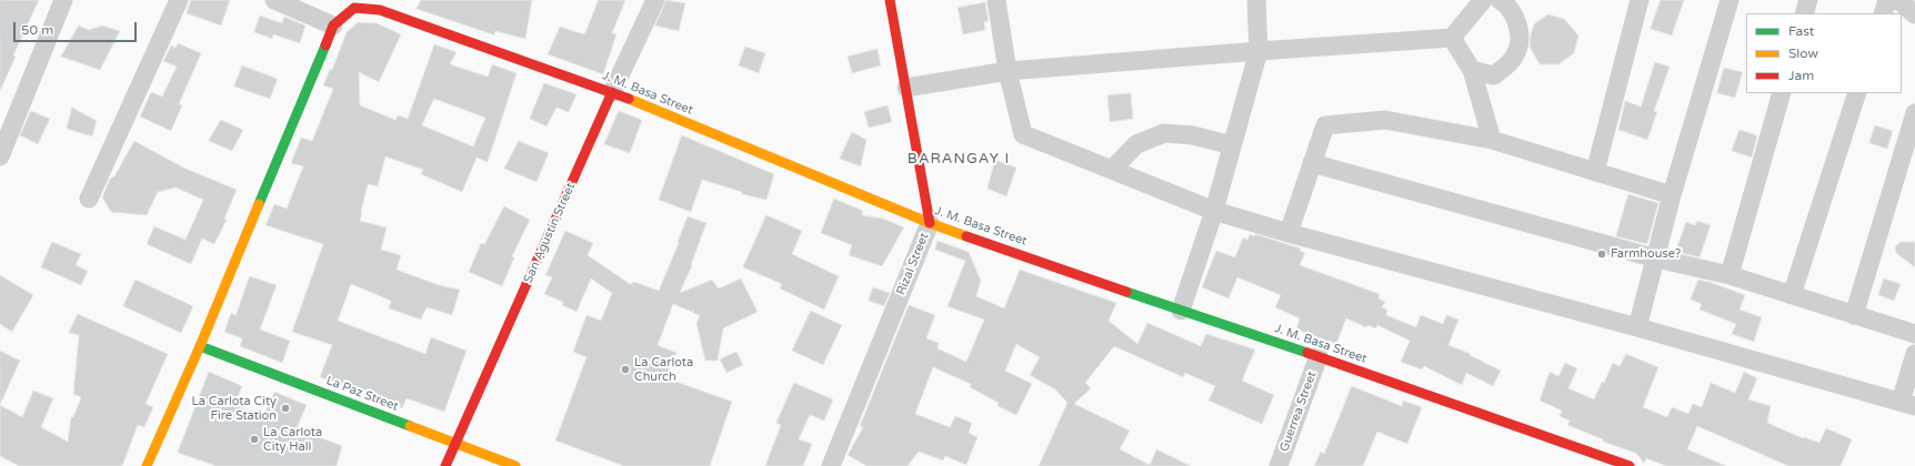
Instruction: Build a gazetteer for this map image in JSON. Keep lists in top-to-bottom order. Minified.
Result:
{"streets":{"street":["J. M. Basa Street","San Agustin Street","Rizal Street","La Paz Street","Guerrea Street"]},"crossings":[["J. M. Basa Street","San Agustin Street"],["J. M. Basa Street","Rizal Street"],["J. M. Basa Street","Guerrea Street"],["San Agustin Street","La Paz Street"]],"districts":["BARANGAY I"],"places":["Farmhouse?","La Carlota Church","La Carlota City Fire Station","La Carlota City Hall"],"legend":["Fast","Slow","Jam"],"scale_bar":"50 m"}
